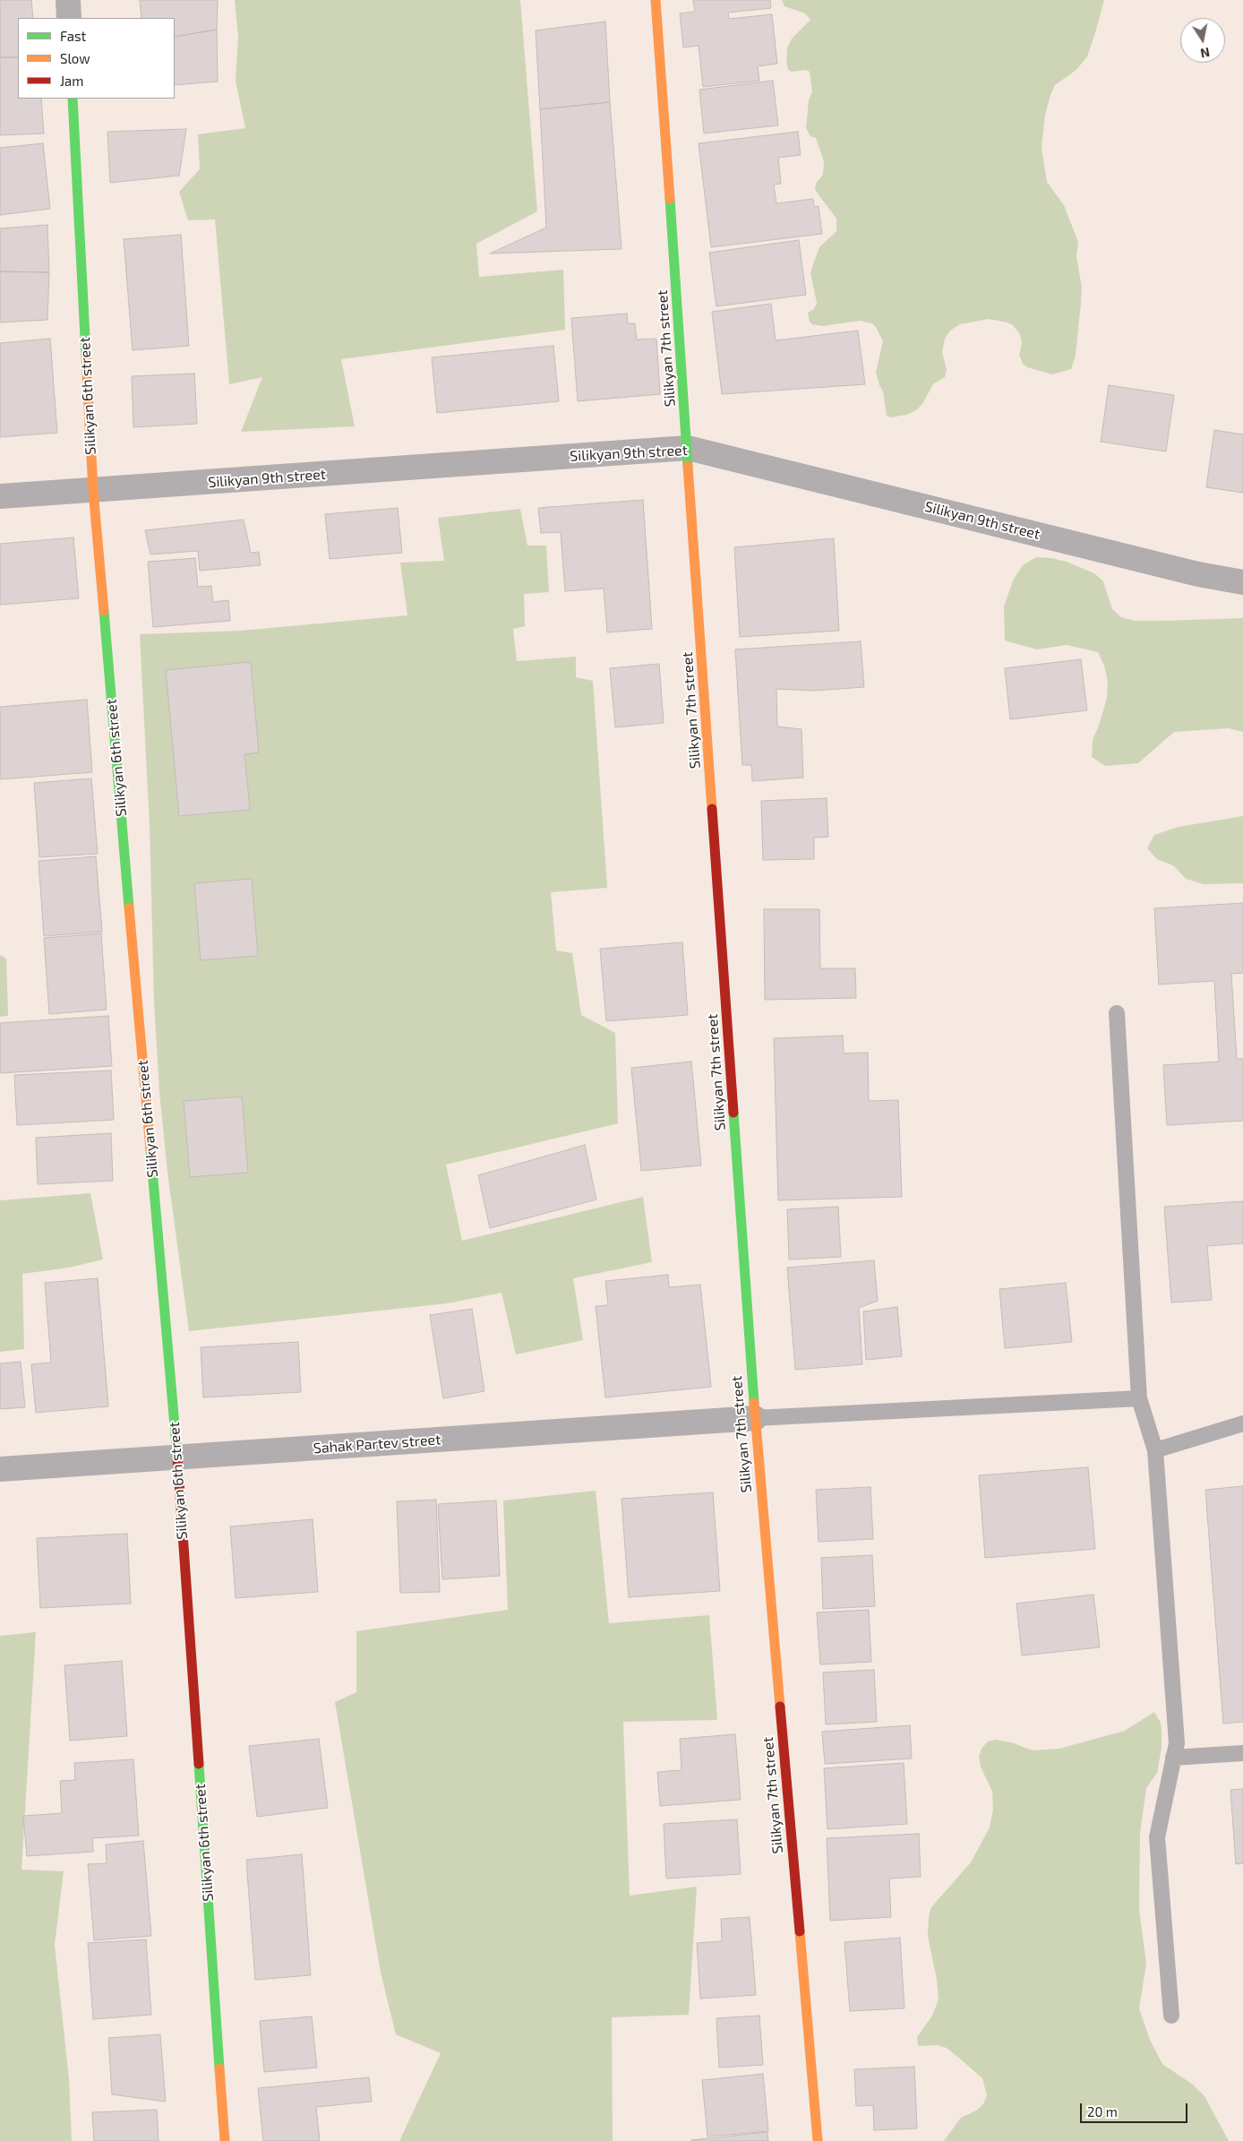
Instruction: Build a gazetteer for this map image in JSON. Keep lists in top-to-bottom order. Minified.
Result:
{"streets":{"street":["Silikyan 7th street","Silikyan 6th street","Silikyan 9th street","Sahak Partev street"]},"crossings":[["Silikyan 7th street","Silikyan 9th street"],["Silikyan 7th street","Sahak Partev street"],["Silikyan 6th street","Silikyan 9th street"],["Silikyan 6th street","Sahak Partev street"]],"legend":["Fast","Slow","Jam"],"scale_bar":"20 m","north":"bottom"}
